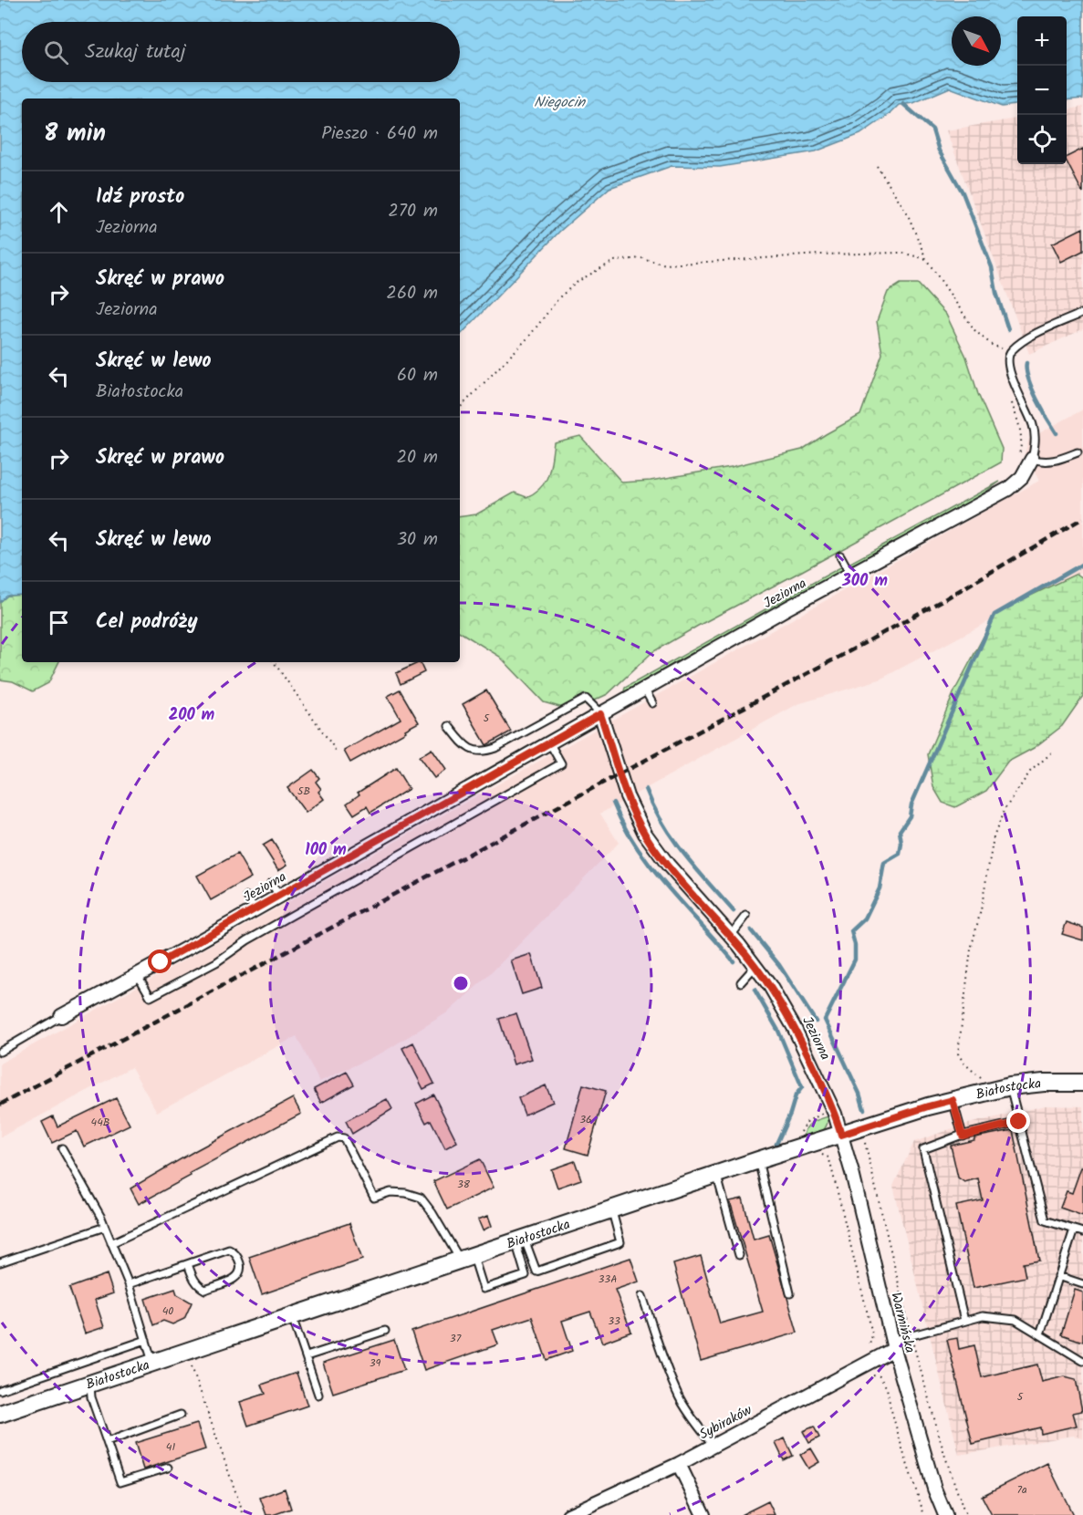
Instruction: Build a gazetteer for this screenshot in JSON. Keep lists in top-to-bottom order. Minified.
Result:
{"streets":{"street":["Jeziorna","Białostocka","Warmińska","Sybiraków"]},"crossings":[["Jeziorna","Białostocka"],["Jeziorna","Warmińska"],["Białostocka","Warmińska"],["Warmińska","Sybiraków"]],"water":["Niegocin"],"house_numbers":["5","5B","36","44B","38","33A","40","33","37","39","5","41","7a"],"north":"bottom right","page":{"map_buttons":["+","−"],"search":"Szukaj tutaj","heading":["8 min","Pieszo · 640 m"],"list":[["Idź prosto","Jeziorna","270 m"],["Skręć w prawo","Jeziorna","260 m"],["Skręć w lewo","Białostocka","60 m"],["Skręć w prawo","20 m"],["Skręć w lewo","30 m"],"Cel podróży"]},"rings":["300 m","200 m","100 m"]}
